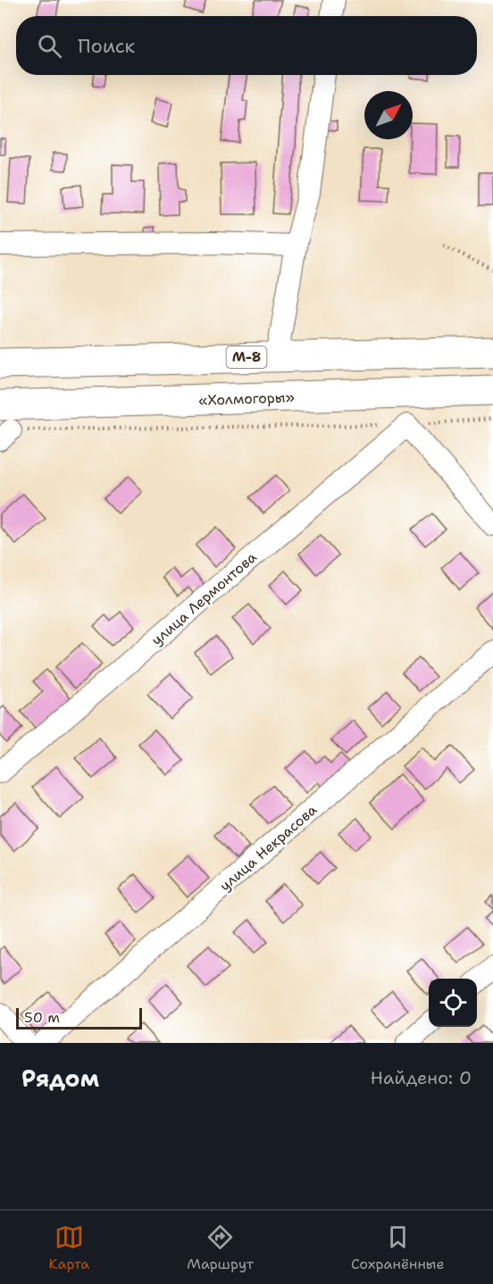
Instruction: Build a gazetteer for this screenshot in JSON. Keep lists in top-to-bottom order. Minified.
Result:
{"streets":{"highway":["М-8","«Холмогоры»"],"street":["улица Лермонтова","улица Некрасова"]},"scale_bar":"50 m","north":"top right","page":{"search":"Поиск","scale":"50 m","heading":["Рядом","Найдено: 0"],"nav":["Карта","Маршрут","Сохранённые"]}}
